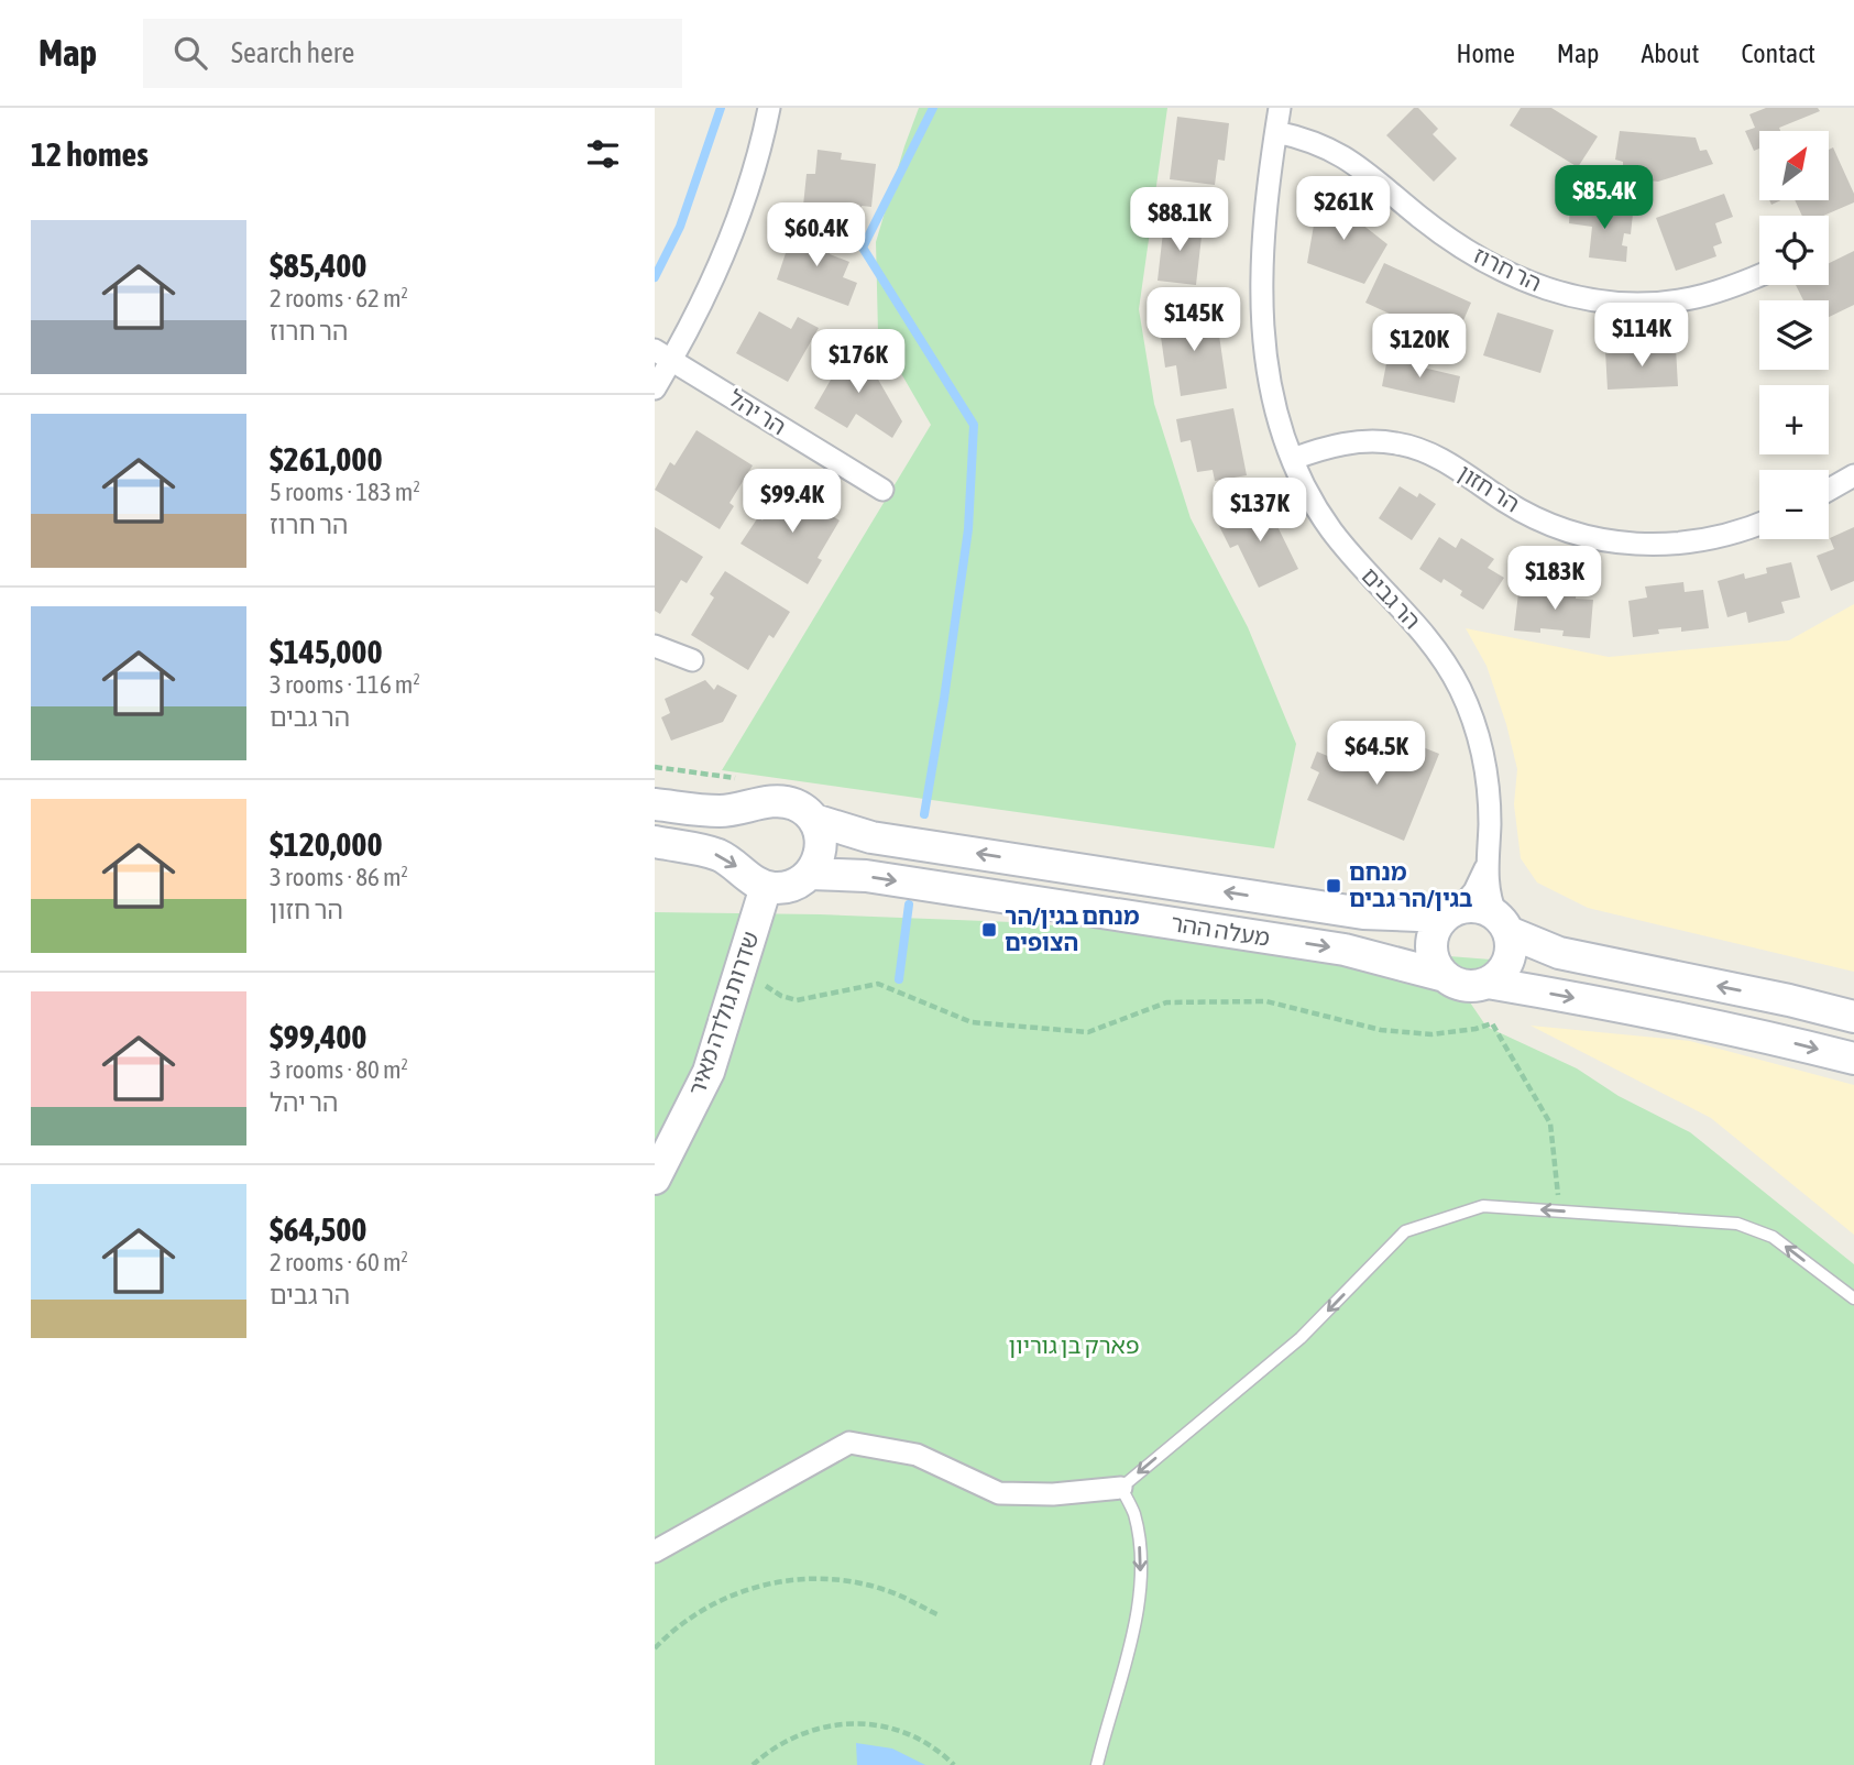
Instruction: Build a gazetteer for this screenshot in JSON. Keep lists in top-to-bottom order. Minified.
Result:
{"streets":{"main road":["מעלה ההר","שדרות גולדה מאיר"],"street":["הר חרוז","הר יהל","הר חזון","הר גבים"]},"crossings":[["הר חרוז","הר גבים"],["הר חזון","הר גבים"],["הר גבים","מעלה ההר"]],"parks":["פארק בן גוריון"],"places":{"transit":["מנחם בגין/הר גבים","מנחם בגין/הר הצופים"]},"north":"top right","page":{"header":"Map","search":"Search here","nav":["Home","Map","About","Contact"],"heading":"12 homes","map_buttons":["+","−"],"price":["$85.4K","$261K","$88.1K","$60.4K","$145K","$114K","$120K","$176K","$99.4K","$137K","$183K","$64.5K"],"list":[{"name":"$85,400","note":"2 rooms · 62 m² · הר חרוז"},{"name":"$261,000","note":"5 rooms · 183 m² · הר חרוז"},{"name":"$145,000","note":"3 rooms · 116 m² · הר גבים"},{"name":"$120,000","note":"3 rooms · 86 m² · הר חזון"},{"name":"$99,400","note":"3 rooms · 80 m² · הר יהל"},{"name":"$64,500","note":"2 rooms · 60 m² · הר גבים"}]}}
